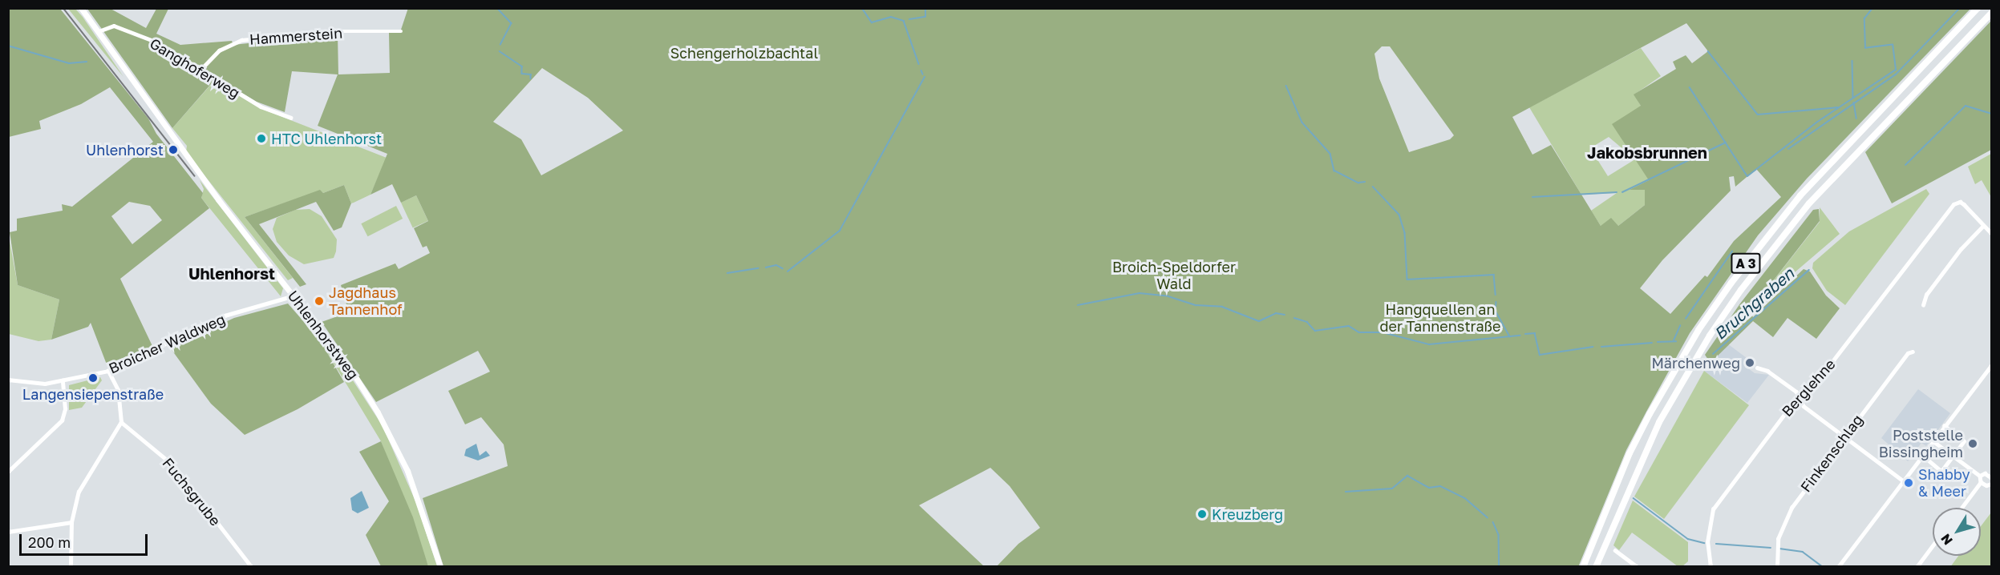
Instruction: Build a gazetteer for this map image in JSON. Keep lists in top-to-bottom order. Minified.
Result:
{"streets":{"highway":["A 3"],"main road":["Uhlenhorstweg"],"street":["Hammerstein","Ganghoferweg","Broicher Waldweg","Berglehne","Finkenschlag","Fuchsgrube"]},"crossings":[["Hammerstein","Ganghoferweg"],["Ganghoferweg","Uhlenhorstweg"],["Uhlenhorstweg","Broicher Waldweg"]],"districts":["Jakobsbrunnen","Uhlenhorst"],"water":["Bruchgraben"],"parks":["Schengerholzbachtal","Broich-Speldorfer Wald","Hangquellen an der Tannenstraße"],"places":["HTC Uhlenhorst","Uhlenhorst","Jagdhaus Tannenhof","Märchenweg","Langensiepenstraße","Poststelle Bissingheim","Shabby & Meer","Kreuzberg"],"scale_bar":"200 m","north":"bottom left"}
